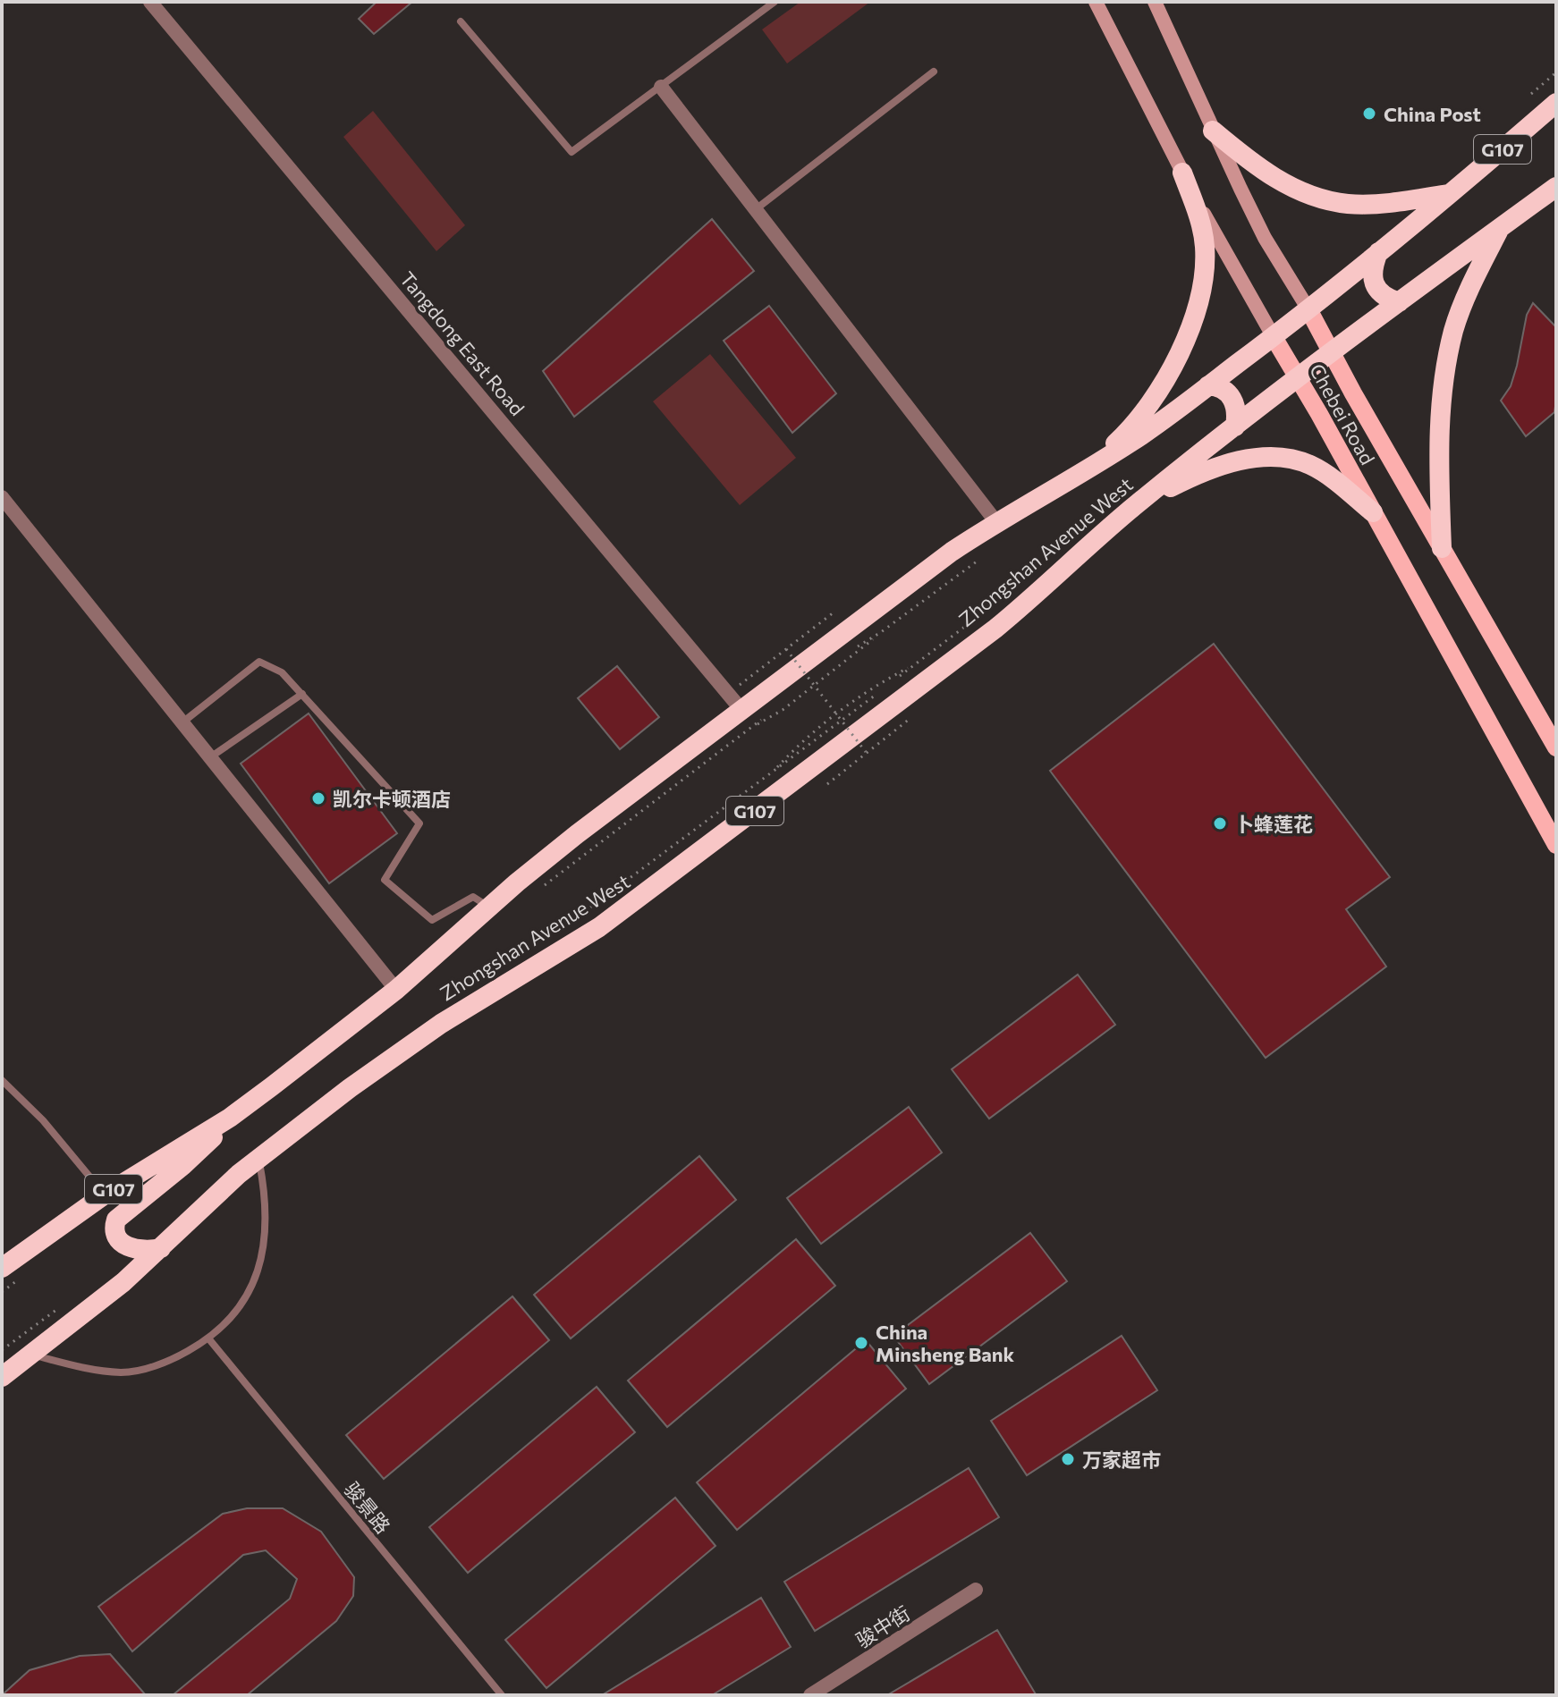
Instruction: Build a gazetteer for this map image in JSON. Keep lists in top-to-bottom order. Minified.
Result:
{"streets":{"highway":["G107","Zhongshan Avenue West"],"main road":["Chebei Road"],"street":["Tangdong East Road","骏中街"],"lane":["骏景路"]},"crossings":[["G107","Chebei Road"],["G107","Zhongshan Avenue West"],["Tangdong East Road","Zhongshan Avenue West"],["Chebei Road","Zhongshan Avenue West"]],"places":["China Post","凯尔卡顿酒店","卜蜂莲花","China Minsheng Bank","万家超市"]}
